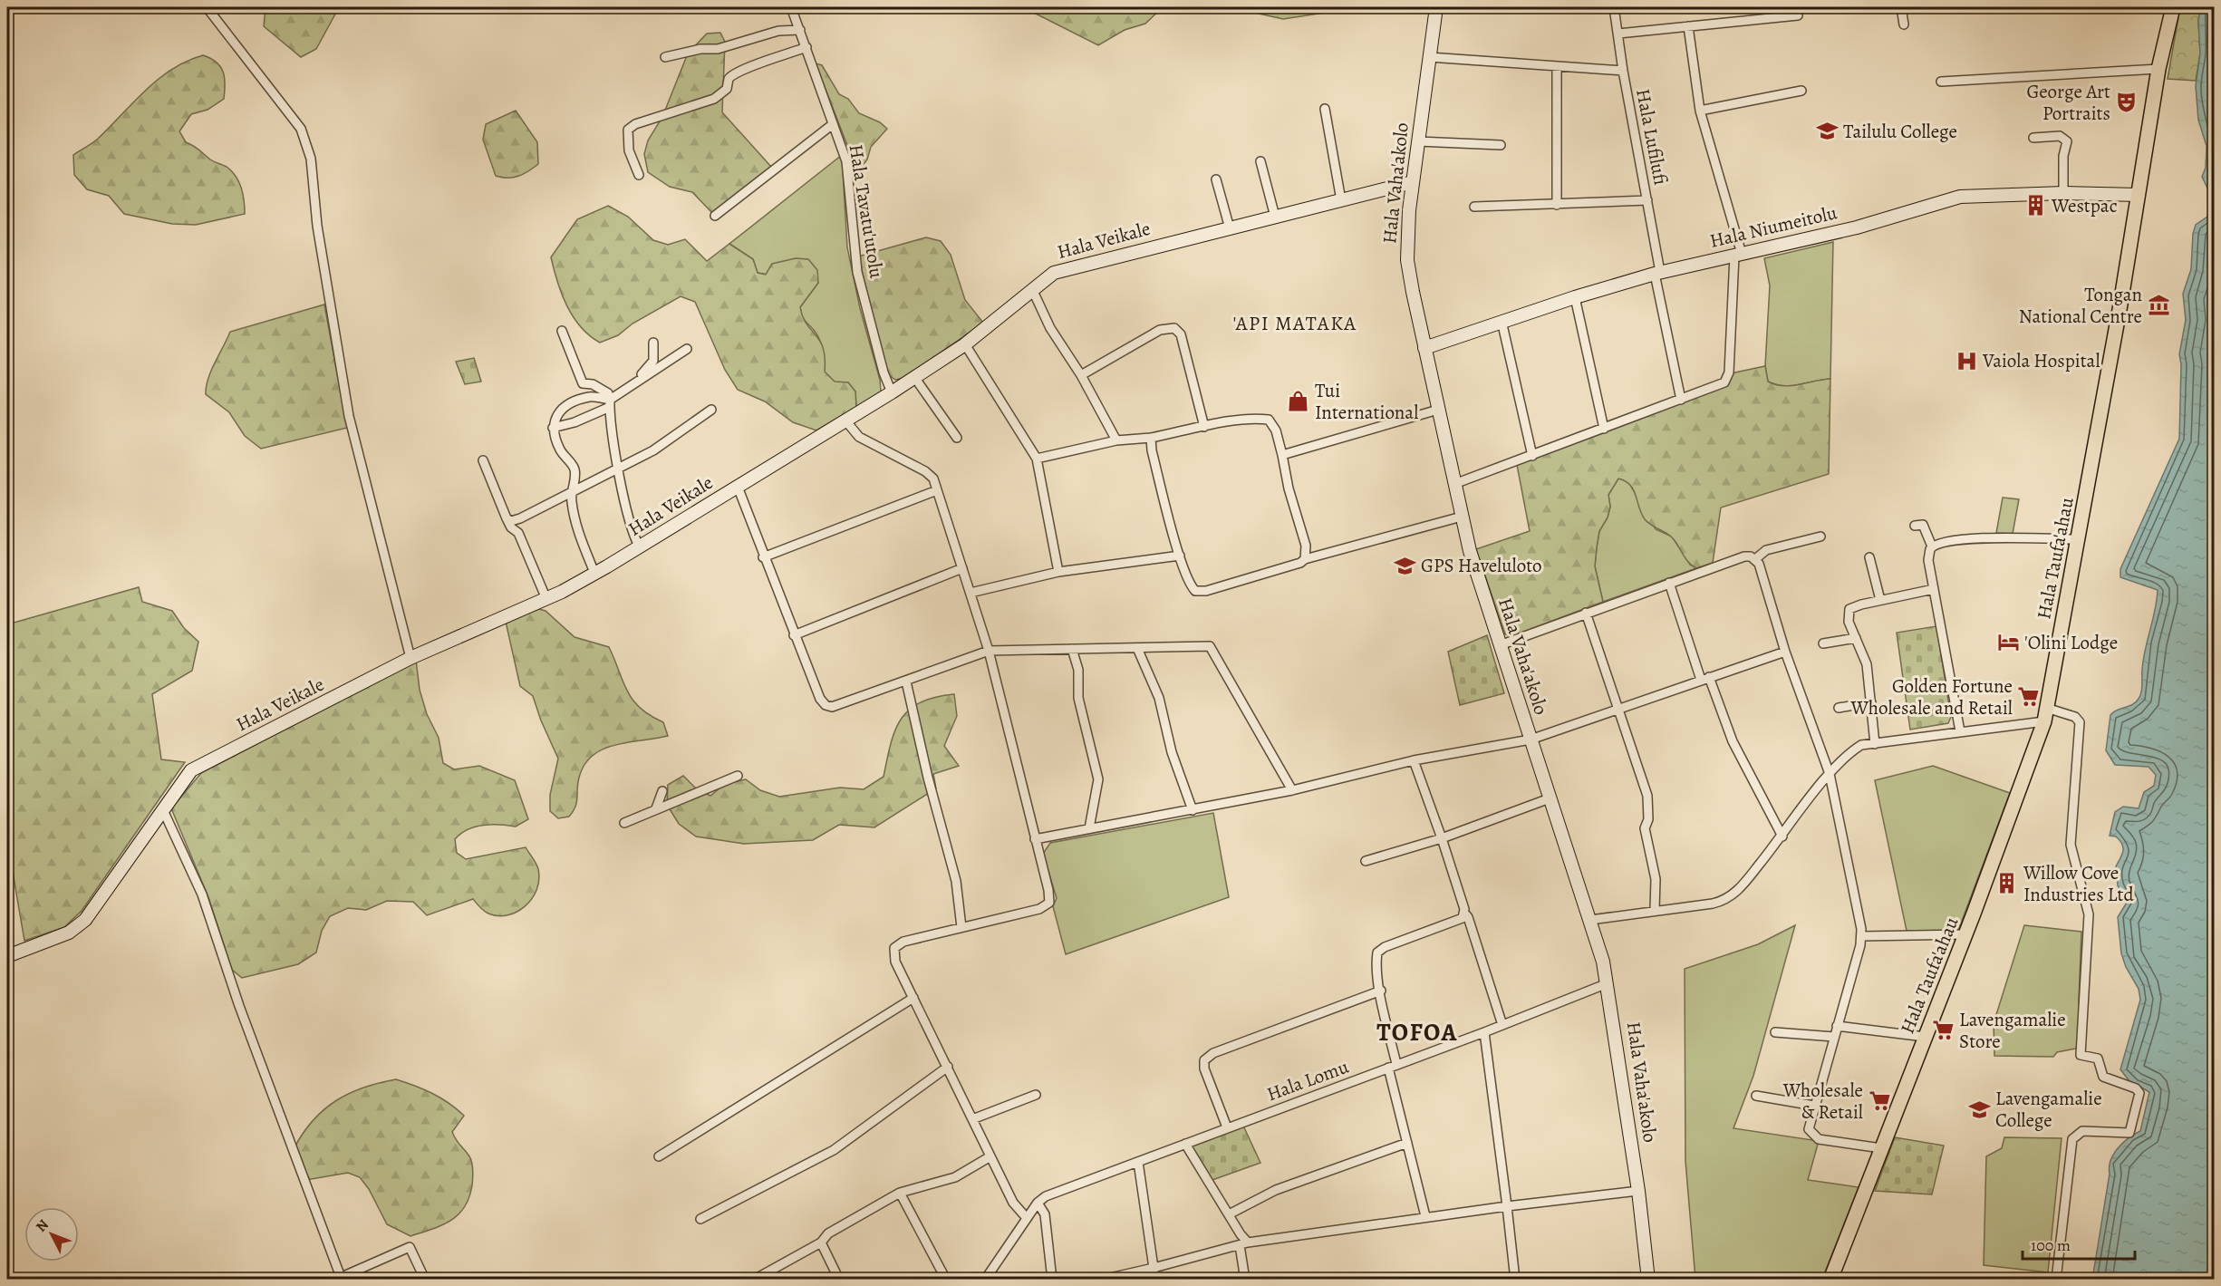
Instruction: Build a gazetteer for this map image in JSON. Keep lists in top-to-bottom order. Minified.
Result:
{"streets":{"main road":["Hala Taufa'ahau"],"street":["Hala Lufilufi","Hala Vaha'akolo","Hala Tavatu'utolu","Hala Niumeitolu","Hala Veikale","Hala Lomu"]},"crossings":[["Hala Lufilufi","Hala Niumeitolu"],["Hala Vaha'akolo","Hala Niumeitolu"],["Hala Vaha'akolo","Hala Veikale"],["Hala Vaha'akolo","Hala Lomu"],["Hala Tavatu'utolu","Hala Veikale"],["Hala Niumeitolu","Hala Taufa'ahau"]],"districts":["'API MATAKA","TOFOA"],"places":{"theatre":["George Art Portraits"],"school or university":["Tailulu College","GPS Haveluloto","Lavengamalie College"],"building":["Westpac","Willow Cove Industries Ltd"],"museum":["Tongan National Centre"],"hospital":["Vaiola Hospital"],"shop":["Tui International"],"hotel":["'Olini Lodge"],"supermarket":["Golden Fortune Wholesale and Retail","Lavengamalie Store","Wholesale & Retail"]},"scale_bar":"100 m","north":"top left"}
